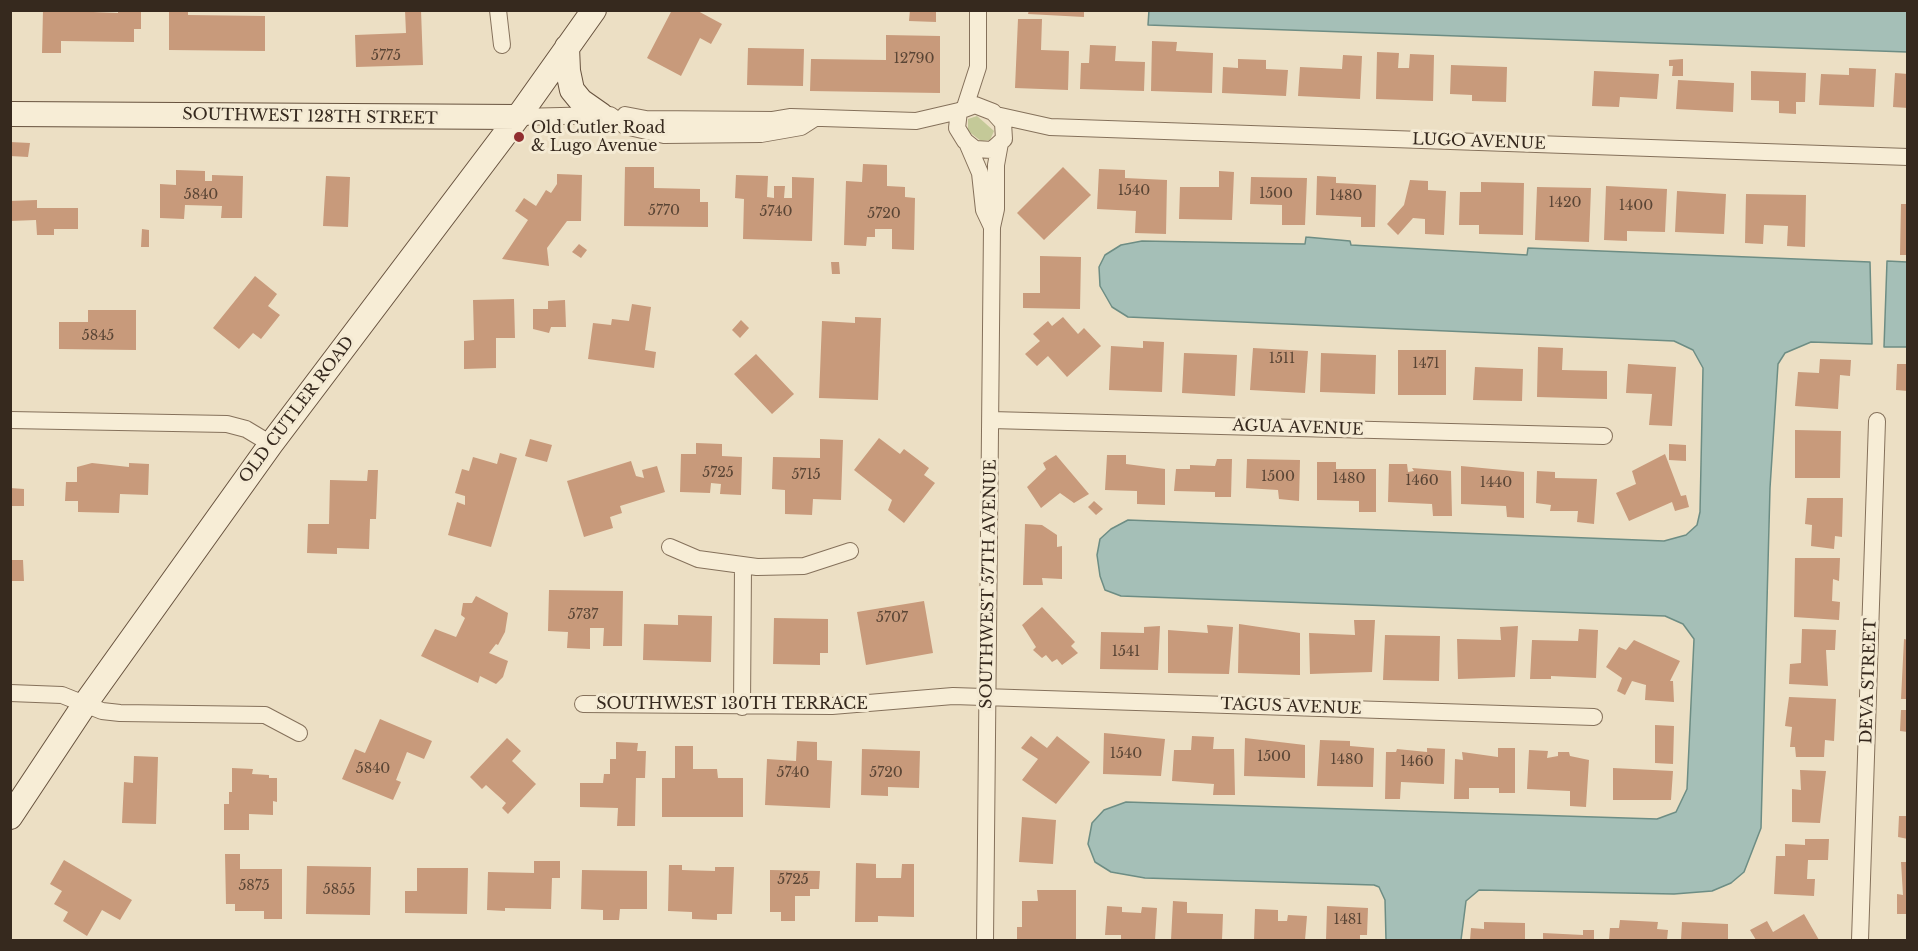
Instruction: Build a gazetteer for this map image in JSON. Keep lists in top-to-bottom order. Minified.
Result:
{"streets":{"main road":["SOUTHWEST 128TH STREET","OLD CUTLER ROAD"],"street":["LUGO AVENUE","AGUA AVENUE","SOUTHWEST 57TH AVENUE","DEVA STREET","SOUTHWEST 130TH TERRACE","TAGUS AVENUE"]},"crossings":[["SOUTHWEST 128TH STREET","OLD CUTLER ROAD"],["SOUTHWEST 128TH STREET","SOUTHWEST 57TH AVENUE"],["AGUA AVENUE","SOUTHWEST 57TH AVENUE"],["SOUTHWEST 57TH AVENUE","SOUTHWEST 130TH TERRACE"],["SOUTHWEST 57TH AVENUE","TAGUS AVENUE"],["SOUTHWEST 130TH TERRACE","TAGUS AVENUE"]],"places":["Old Cutler Road & Lugo Avenue"],"house_numbers":["5775","12790","1540","1500","5840","1480","1420","1400","5770","5740","5720","5845","1511","1471","5725","5715","1500","1480","1460","1440","5737","5707","1541","1540","1500","1480","1460","5840","5740","5720","5725","5875","5855","1481"]}
